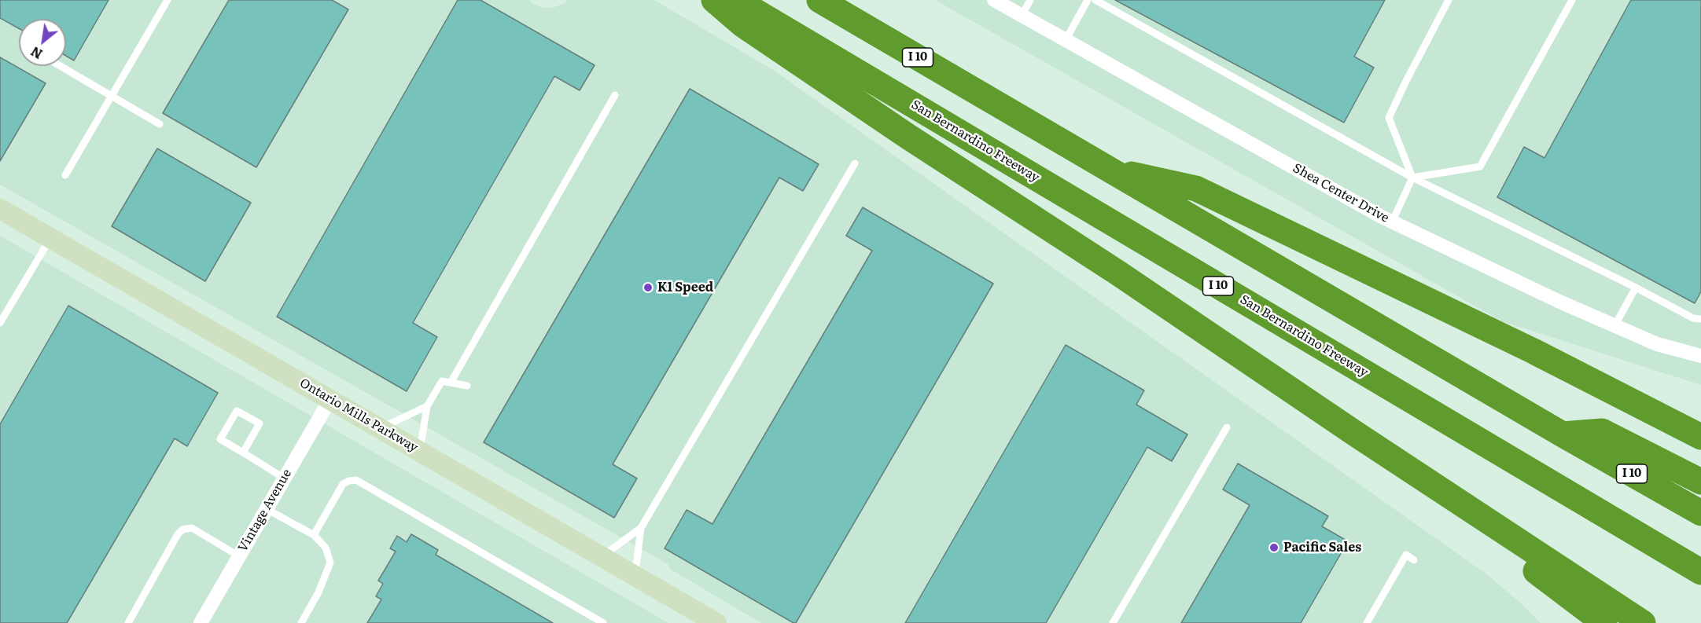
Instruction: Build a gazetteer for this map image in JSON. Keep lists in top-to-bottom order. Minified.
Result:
{"streets":{"highway":["I 10","San Bernardino Freeway"],"main road":["Ontario Mills Parkway"],"street":["Shea Center Drive","Vintage Avenue"]},"crossings":[["Ontario Mills Parkway","Vintage Avenue"]],"places":["K1 Speed","Pacific Sales"],"north":"bottom left"}
